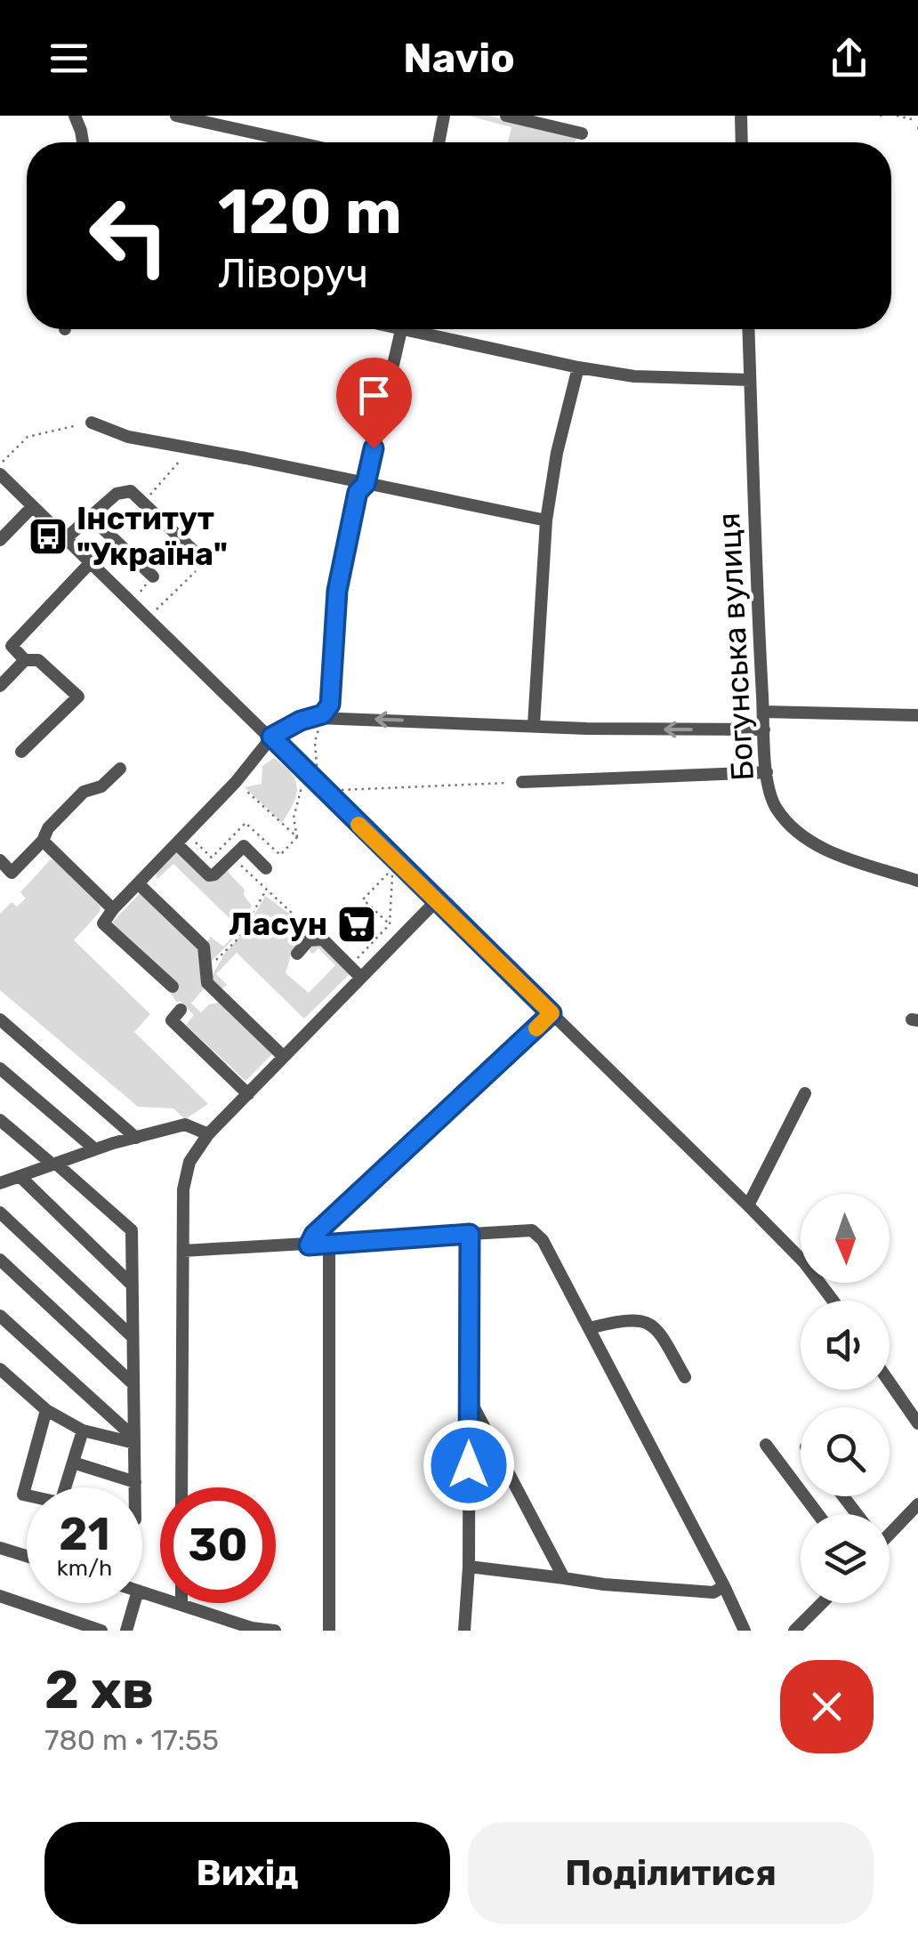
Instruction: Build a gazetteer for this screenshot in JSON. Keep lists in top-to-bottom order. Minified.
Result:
{"streets":{"street":["Богунська вулиця"]},"places":{"bus stop":["Інститут \"Україна\""],"supermarket":["Ласун"]},"north":"bottom","page":{"header":"Navio","turn":["120 m","Ліворуч"],"speed":"21 km/h","limit":"30","heading":["2 хв","780 m · 17:55"],"buttons":["Вихід","Поділитися"]}}
